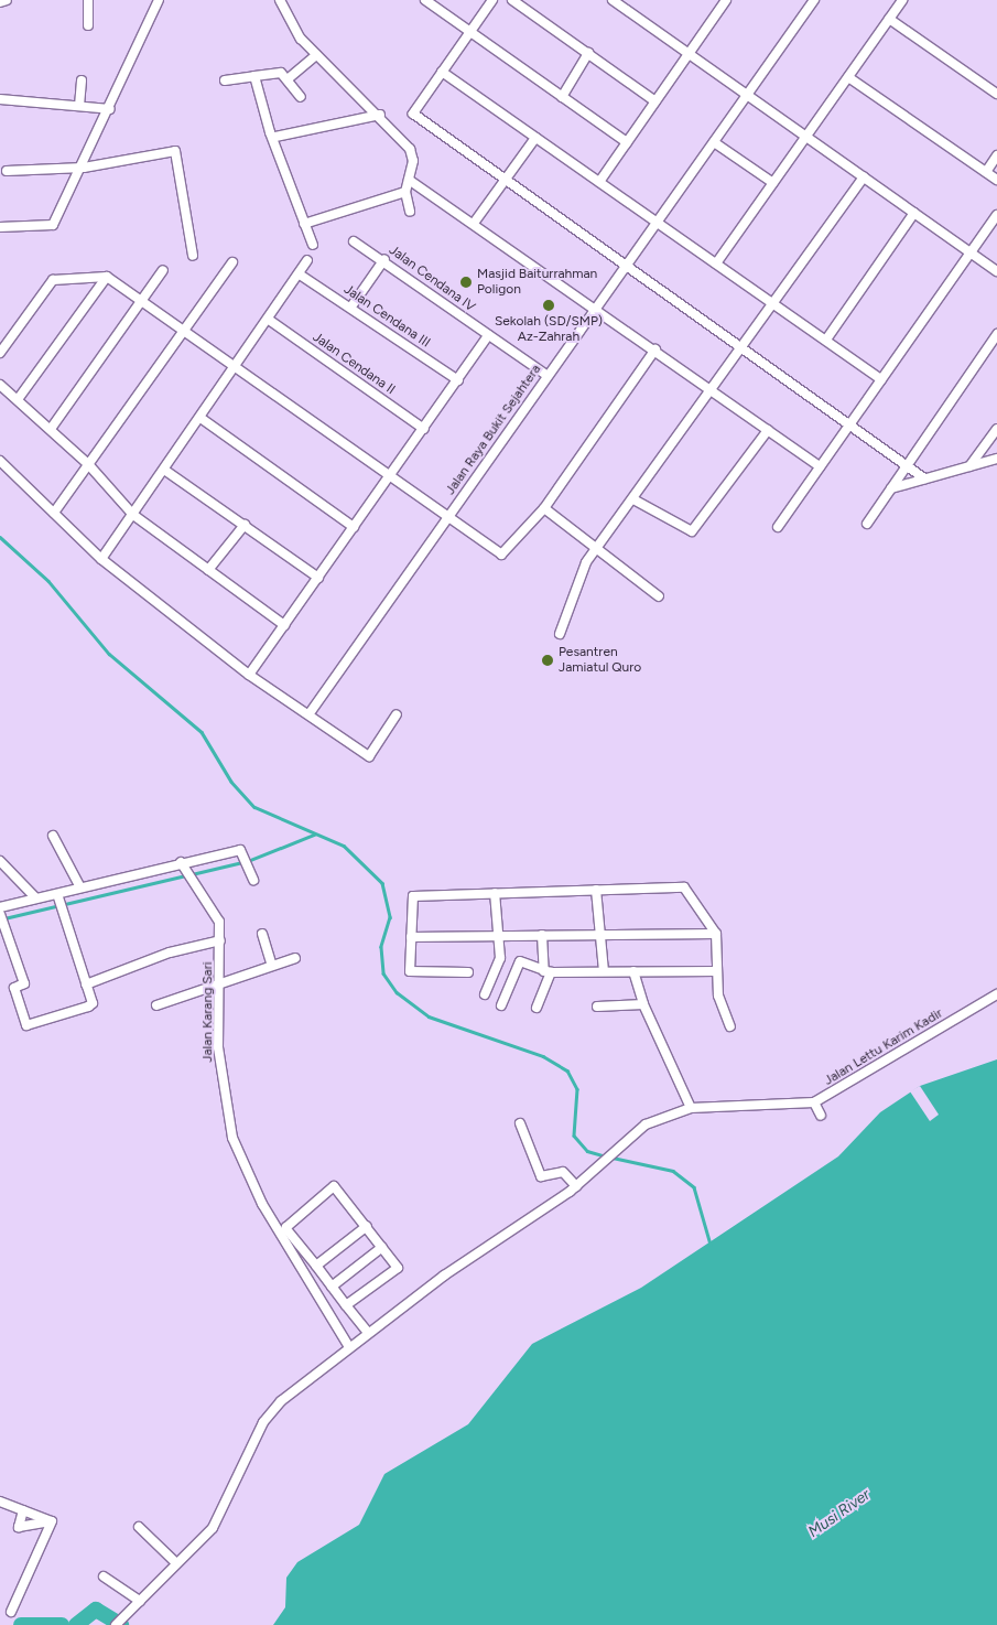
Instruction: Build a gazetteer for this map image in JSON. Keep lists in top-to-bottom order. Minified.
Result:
{"streets":{"street":["Jalan Cendana IV","Jalan Cendana III","Jalan Cendana II","Jalan Raya Bukit Sejahtera","Jalan Karang Sari","Jalan Lettu Karim Kadir"]},"crossings":[["Jalan Cendana IV","Jalan Raya Bukit Sejahtera"],["Jalan Karang Sari","Jalan Lettu Karim Kadir"]],"water":["Musi River"],"places":["Masjid Baiturrahman Poligon","Sekolah (SD/SMP) Az-Zahrah","Pesantren Jamiatul Quro"]}
